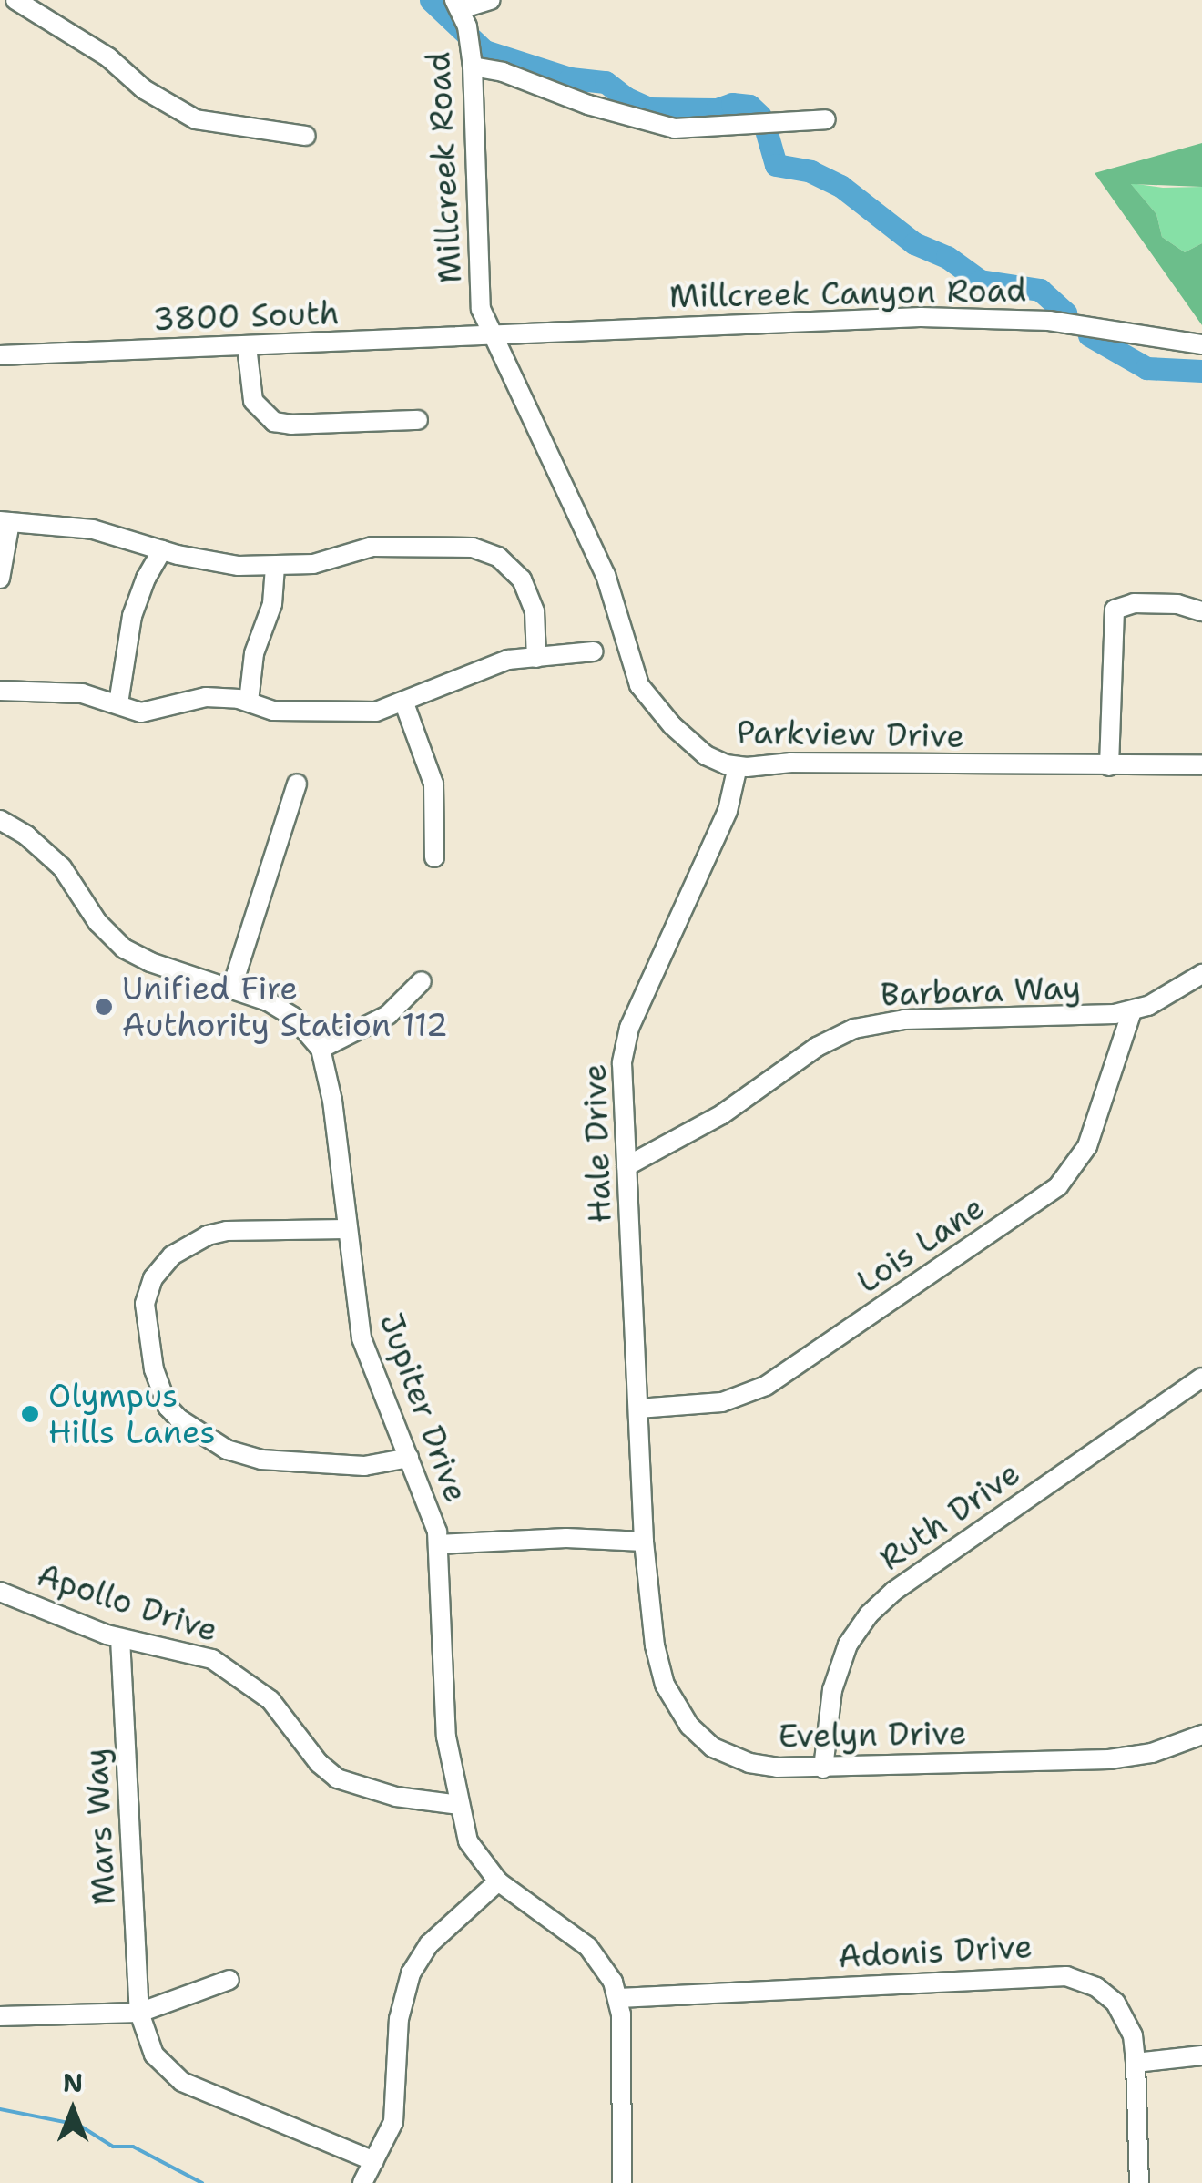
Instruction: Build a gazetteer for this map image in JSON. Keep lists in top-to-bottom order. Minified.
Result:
{"streets":{"street":["Millcreek Road","Millcreek Canyon Road","3800 South","Parkview Drive","Barbara Way","Hale Drive","Lois Lane","Jupiter Drive","Ruth Drive","Apollo Drive","Evelyn Drive","Mars Way","Adonis Drive"]},"crossings":[["Millcreek Road","Millcreek Canyon Road"],["Millcreek Road","3800 South"],["Millcreek Road","Parkview Drive"],["Millcreek Canyon Road","3800 South"],["Millcreek Canyon Road","Parkview Drive"],["3800 South","Parkview Drive"],["Parkview Drive","Hale Drive"],["Barbara Way","Hale Drive"],["Barbara Way","Lois Lane"],["Hale Drive","Lois Lane"],["Hale Drive","Evelyn Drive"],["Jupiter Drive","Apollo Drive"],["Jupiter Drive","Adonis Drive"],["Ruth Drive","Evelyn Drive"],["Apollo Drive","Mars Way"]],"places":["Unified Fire Authority Station 112","Olympus Hills Lanes"],"north":"top"}
